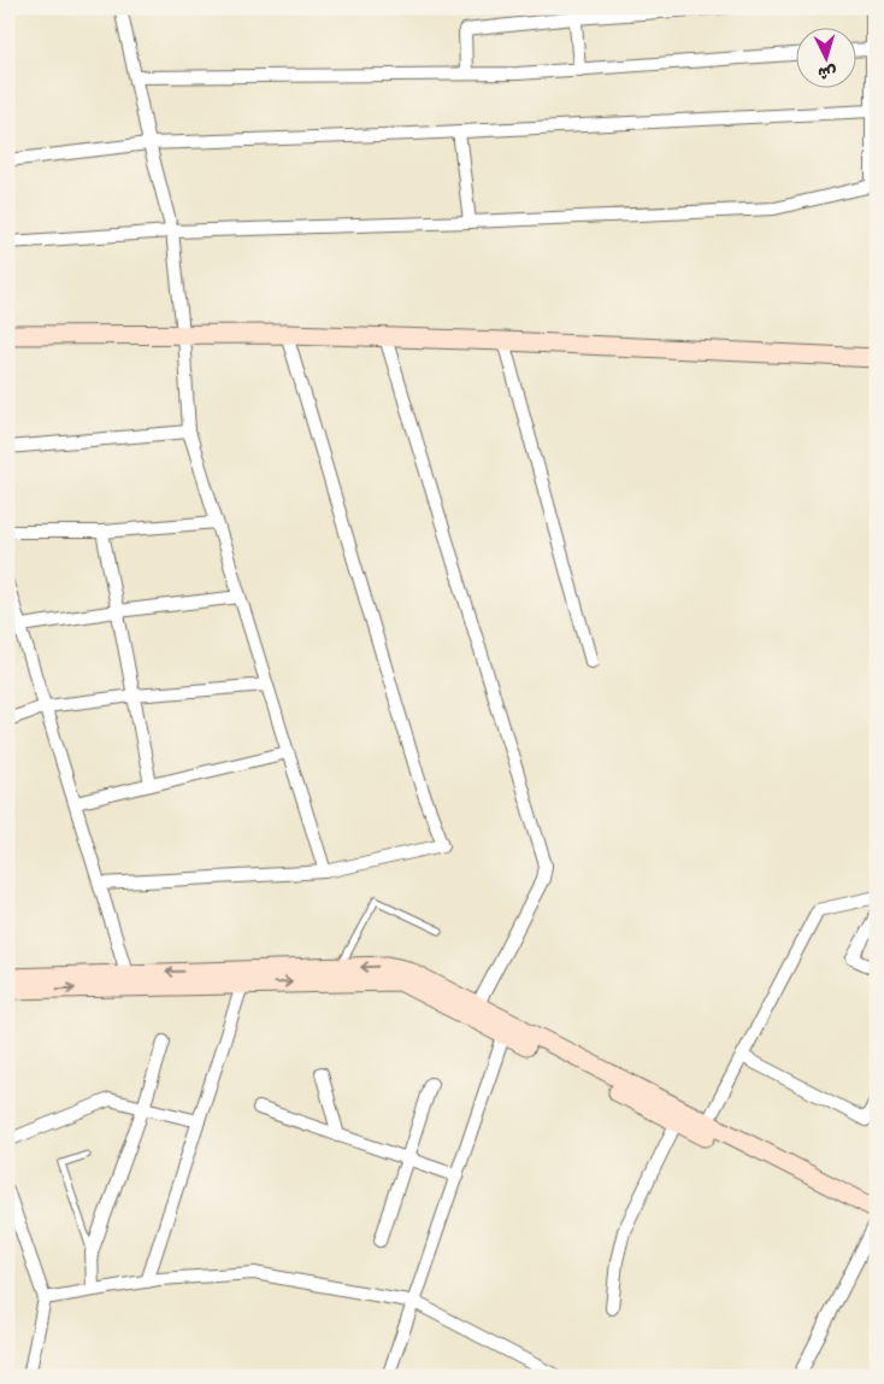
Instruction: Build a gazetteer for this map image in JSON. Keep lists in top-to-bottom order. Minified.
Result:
{"north":"bottom"}
